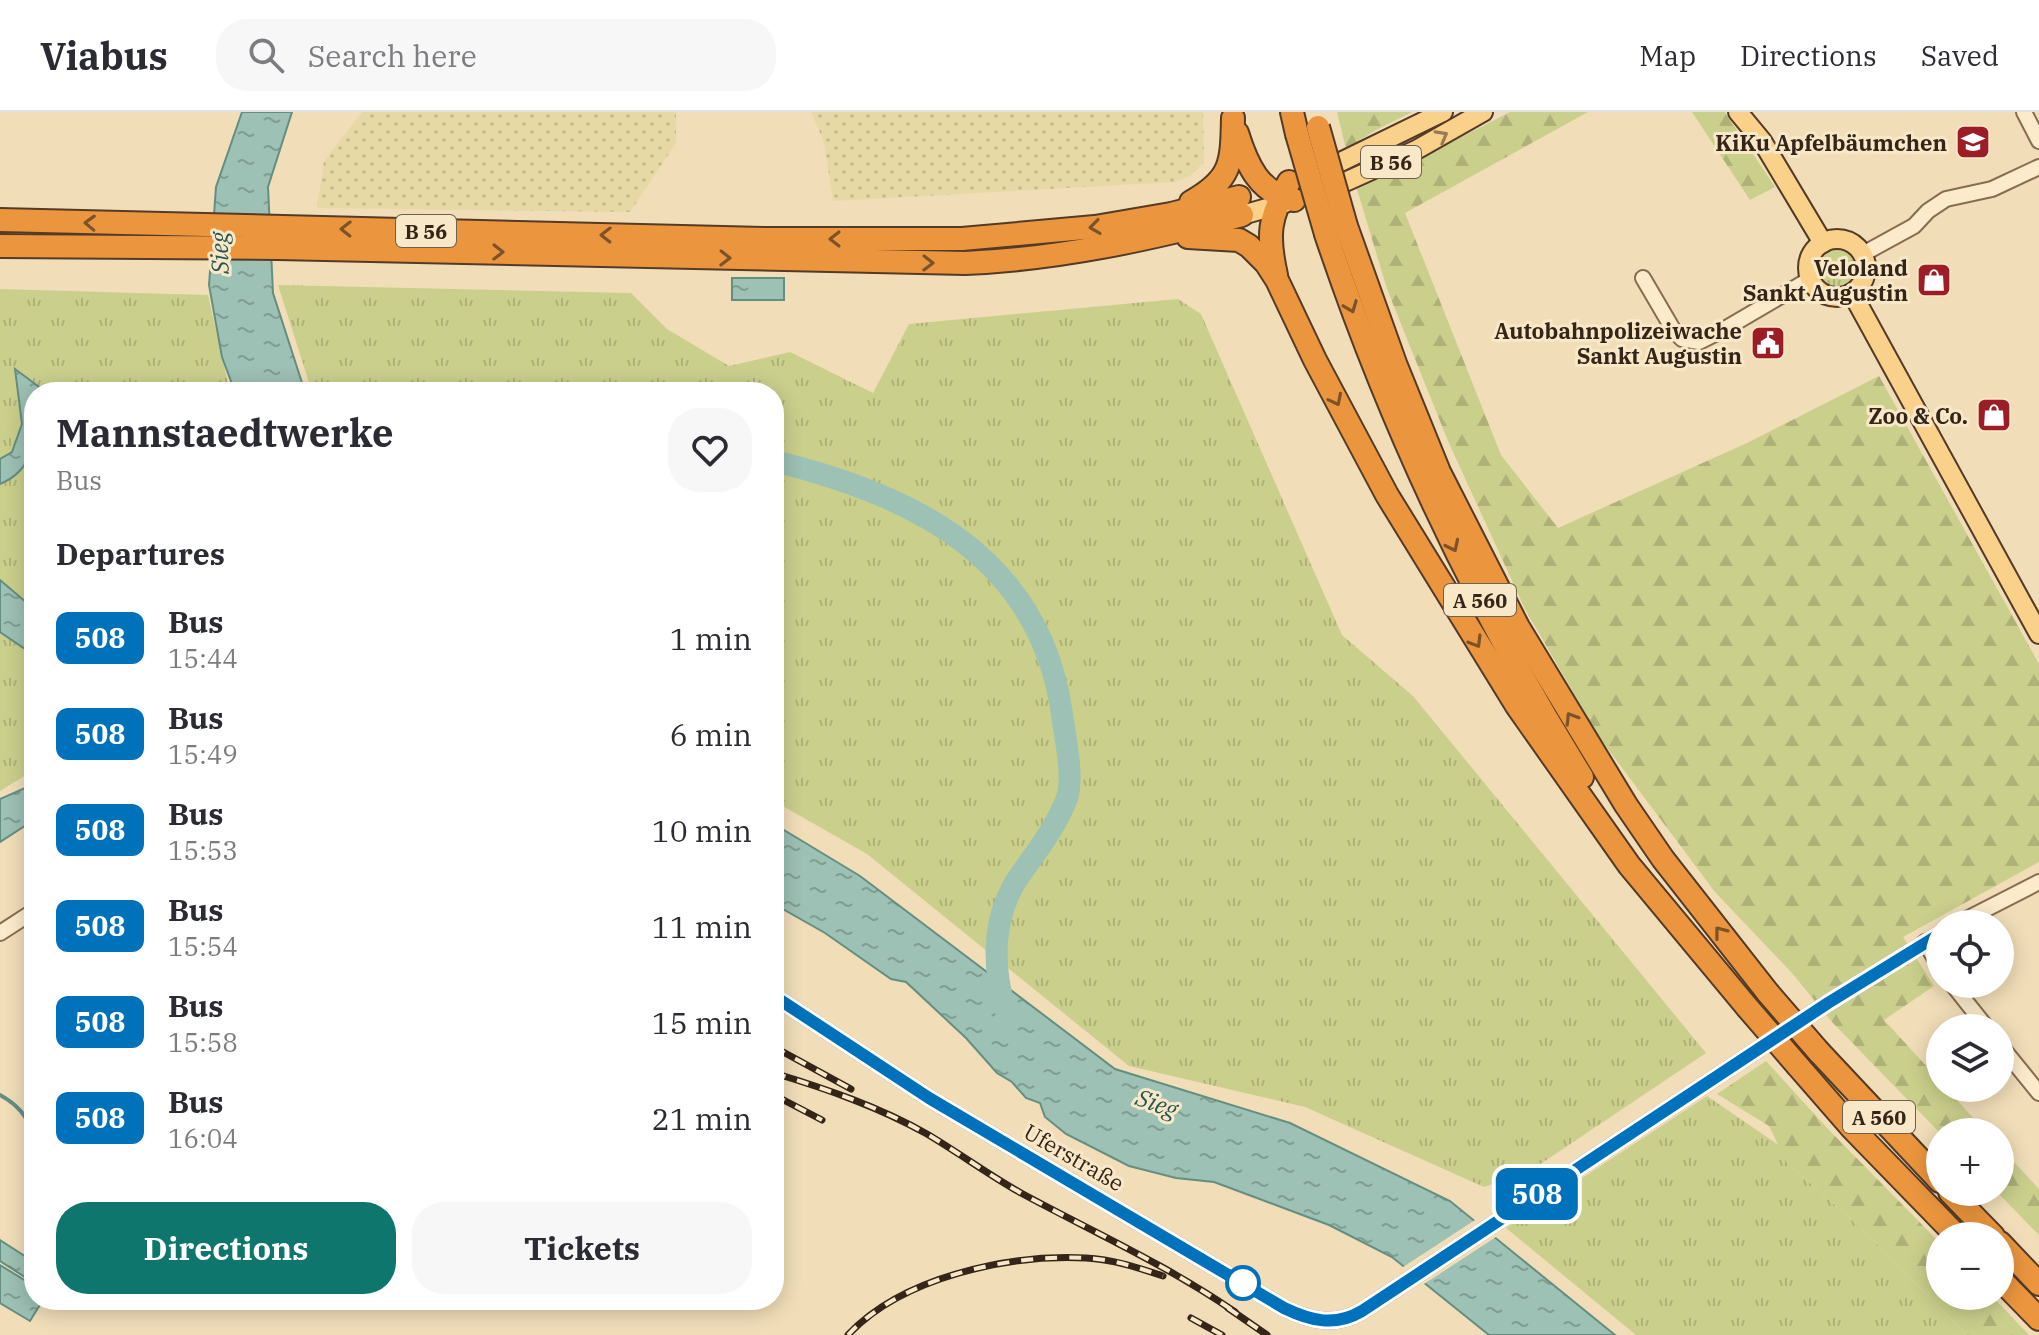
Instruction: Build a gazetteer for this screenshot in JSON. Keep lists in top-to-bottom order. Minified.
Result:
{"streets":{"highway":["B 56","A 560"],"street":["Uferstraße"]},"water":["Sieg"],"places":{"school or university":["KiKu Apfelbäumchen"],"shop":["Veloland Sankt Augustin","Zoo & Co."],"public building":["Autobahnpolizeiwache Sankt Augustin"]},"lines":["bus line 508"],"page":{"header":"Viabus","search":"Search here","nav":["Map","Directions","Saved"],"on_map":"508","heading":[["Mannstaedtwerke","Bus"],"Departures"],"list":[{"mark":"508","name":"Bus","note":"15:44","value":"1 min"},{"mark":"508","name":"Bus","note":"15:49","value":"6 min"},{"mark":"508","name":"Bus","note":"15:53","value":"10 min"},{"mark":"508","name":"Bus","note":"15:54","value":"11 min"},{"mark":"508","name":"Bus","note":"15:58","value":"15 min"},{"mark":"508","name":"Bus","note":"16:04","value":"21 min"}],"map_buttons":["+","−"],"buttons":["Directions","Tickets"]}}
